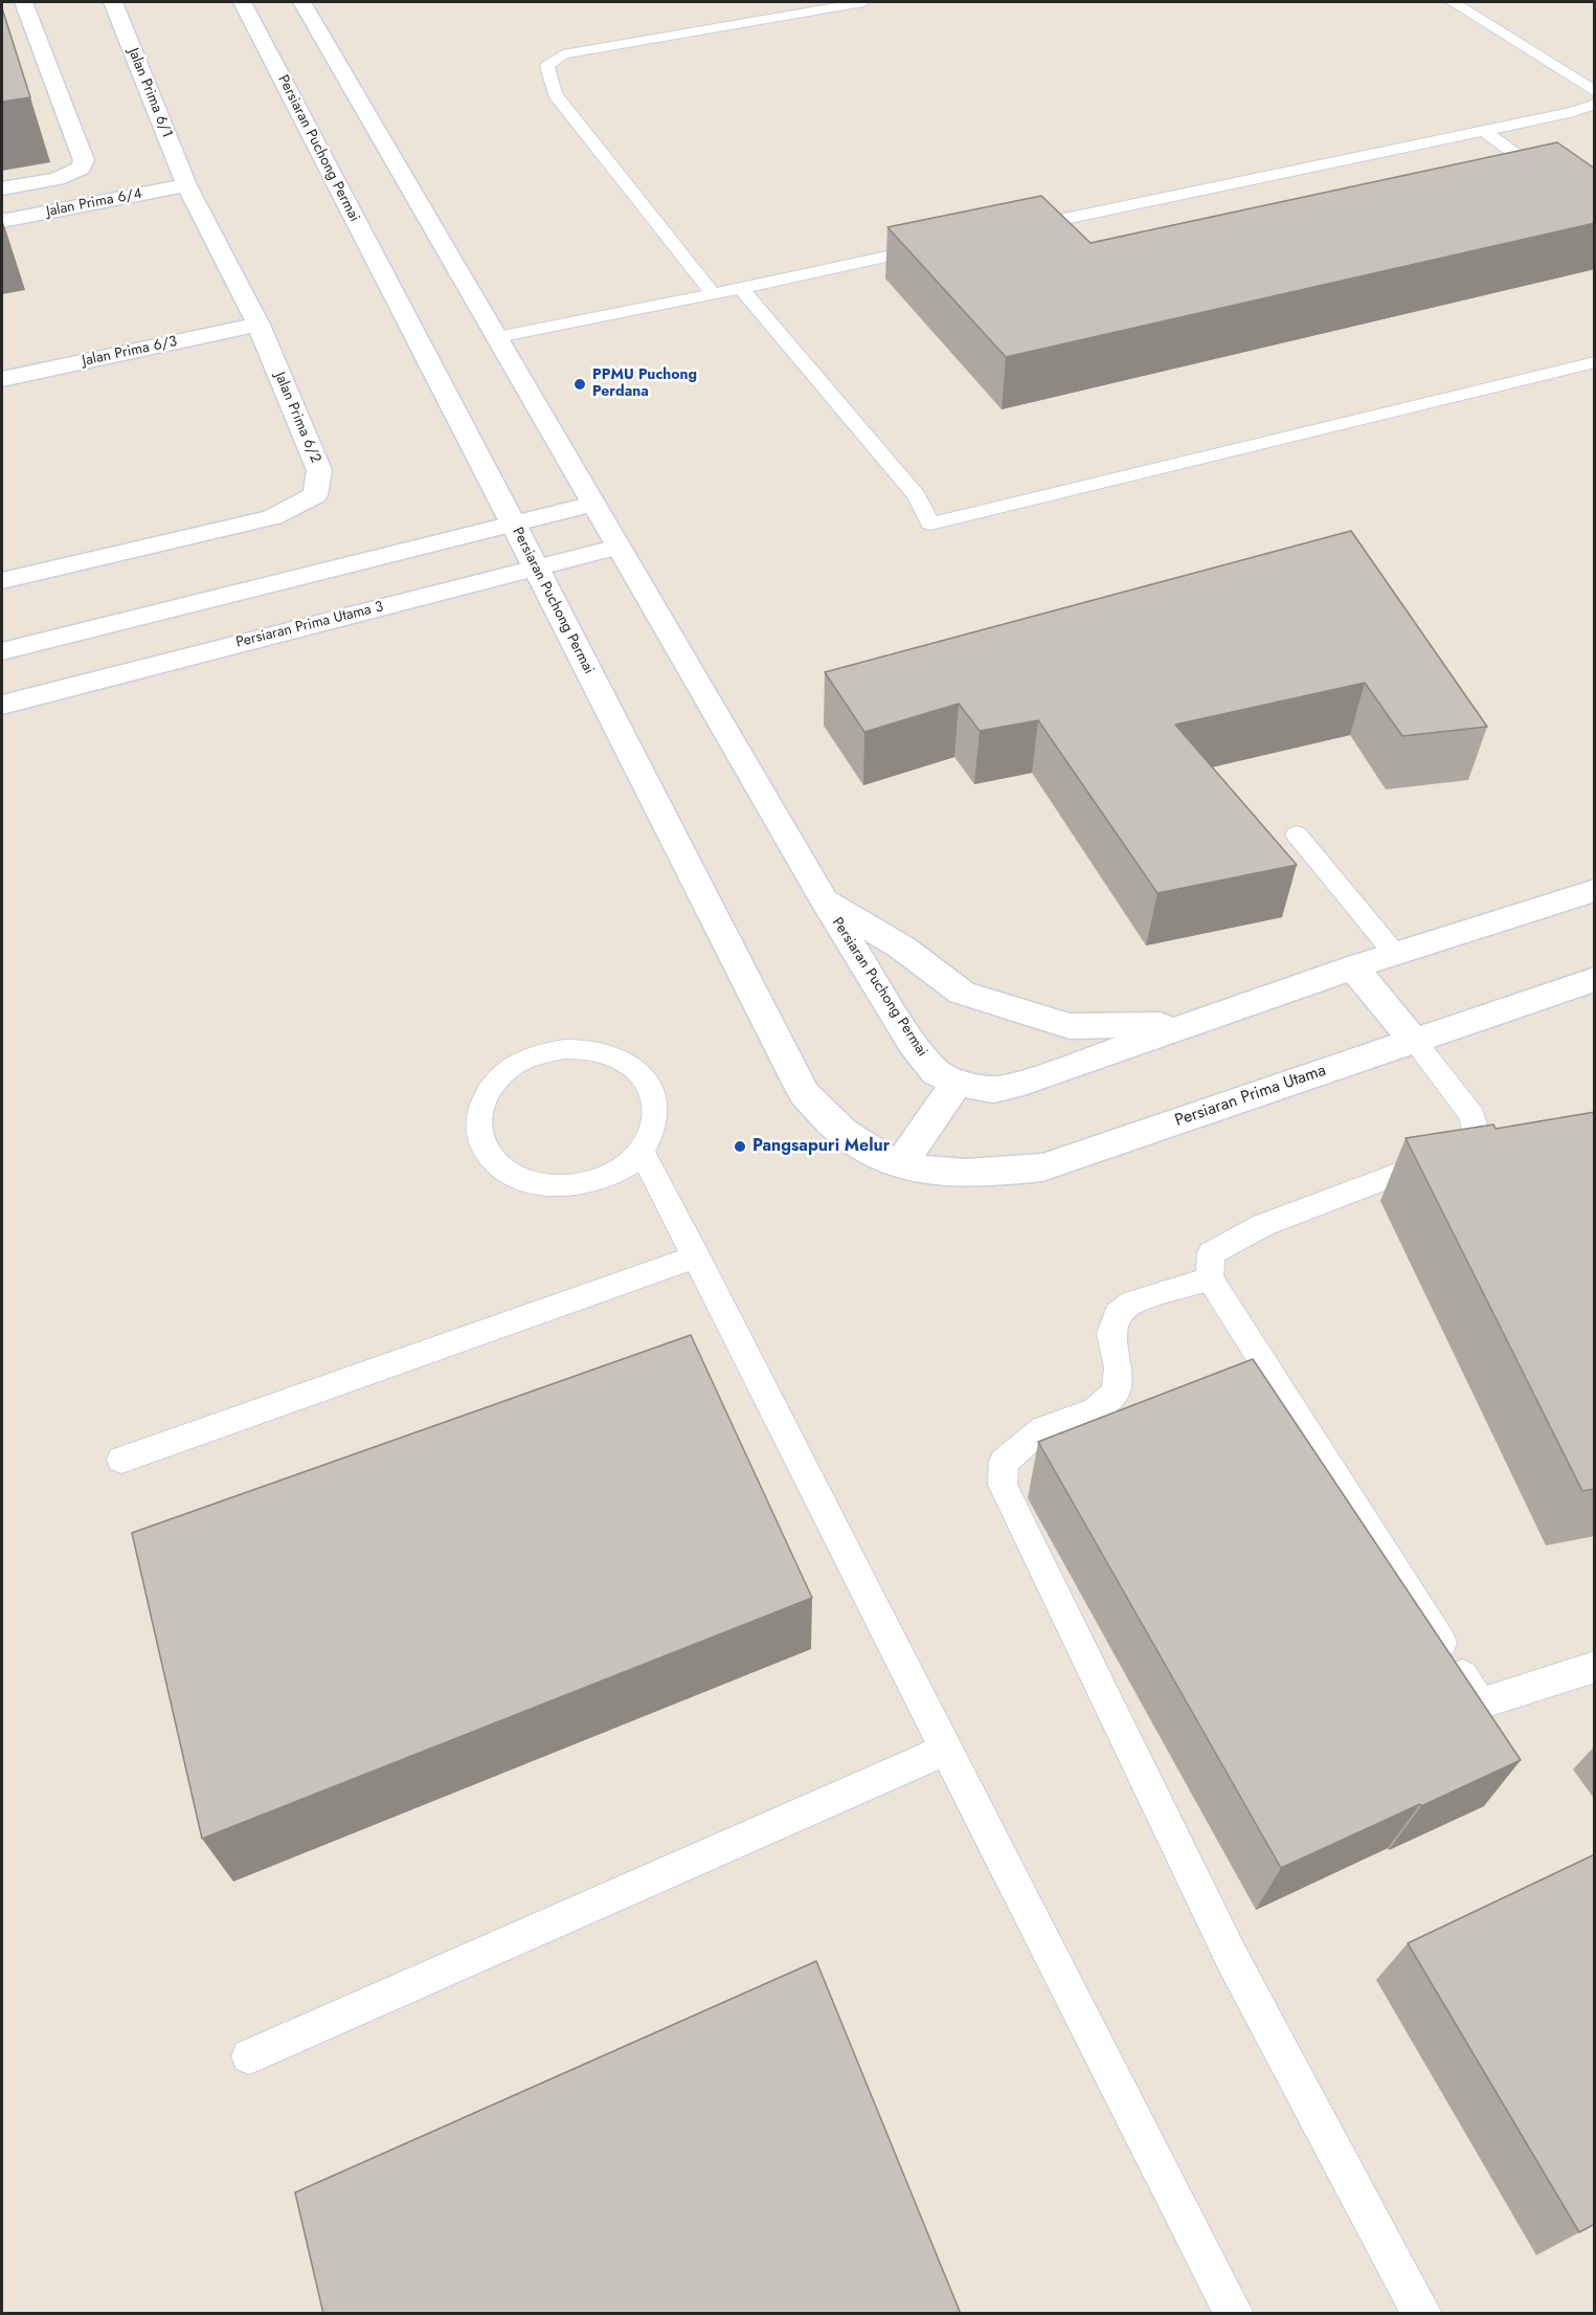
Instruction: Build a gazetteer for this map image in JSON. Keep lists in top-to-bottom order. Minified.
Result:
{"streets":{"main road":["Jalan Prima 6/1","Persiaran Puchong Permai","Jalan Prima 6/4","Jalan Prima 6/3","Jalan Prima 6/2","Persiaran Prima Utama 3","Persiaran Prima Utama"]},"crossings":[["Jalan Prima 6/1","Jalan Prima 6/4"],["Jalan Prima 6/1","Jalan Prima 6/2"],["Persiaran Puchong Permai","Persiaran Prima Utama 3"],["Persiaran Puchong Permai","Persiaran Prima Utama"],["Jalan Prima 6/4","Jalan Prima 6/2"],["Jalan Prima 6/3","Jalan Prima 6/2"]],"places":["PPMU Puchong Perdana","Pangsapuri Melur"]}
